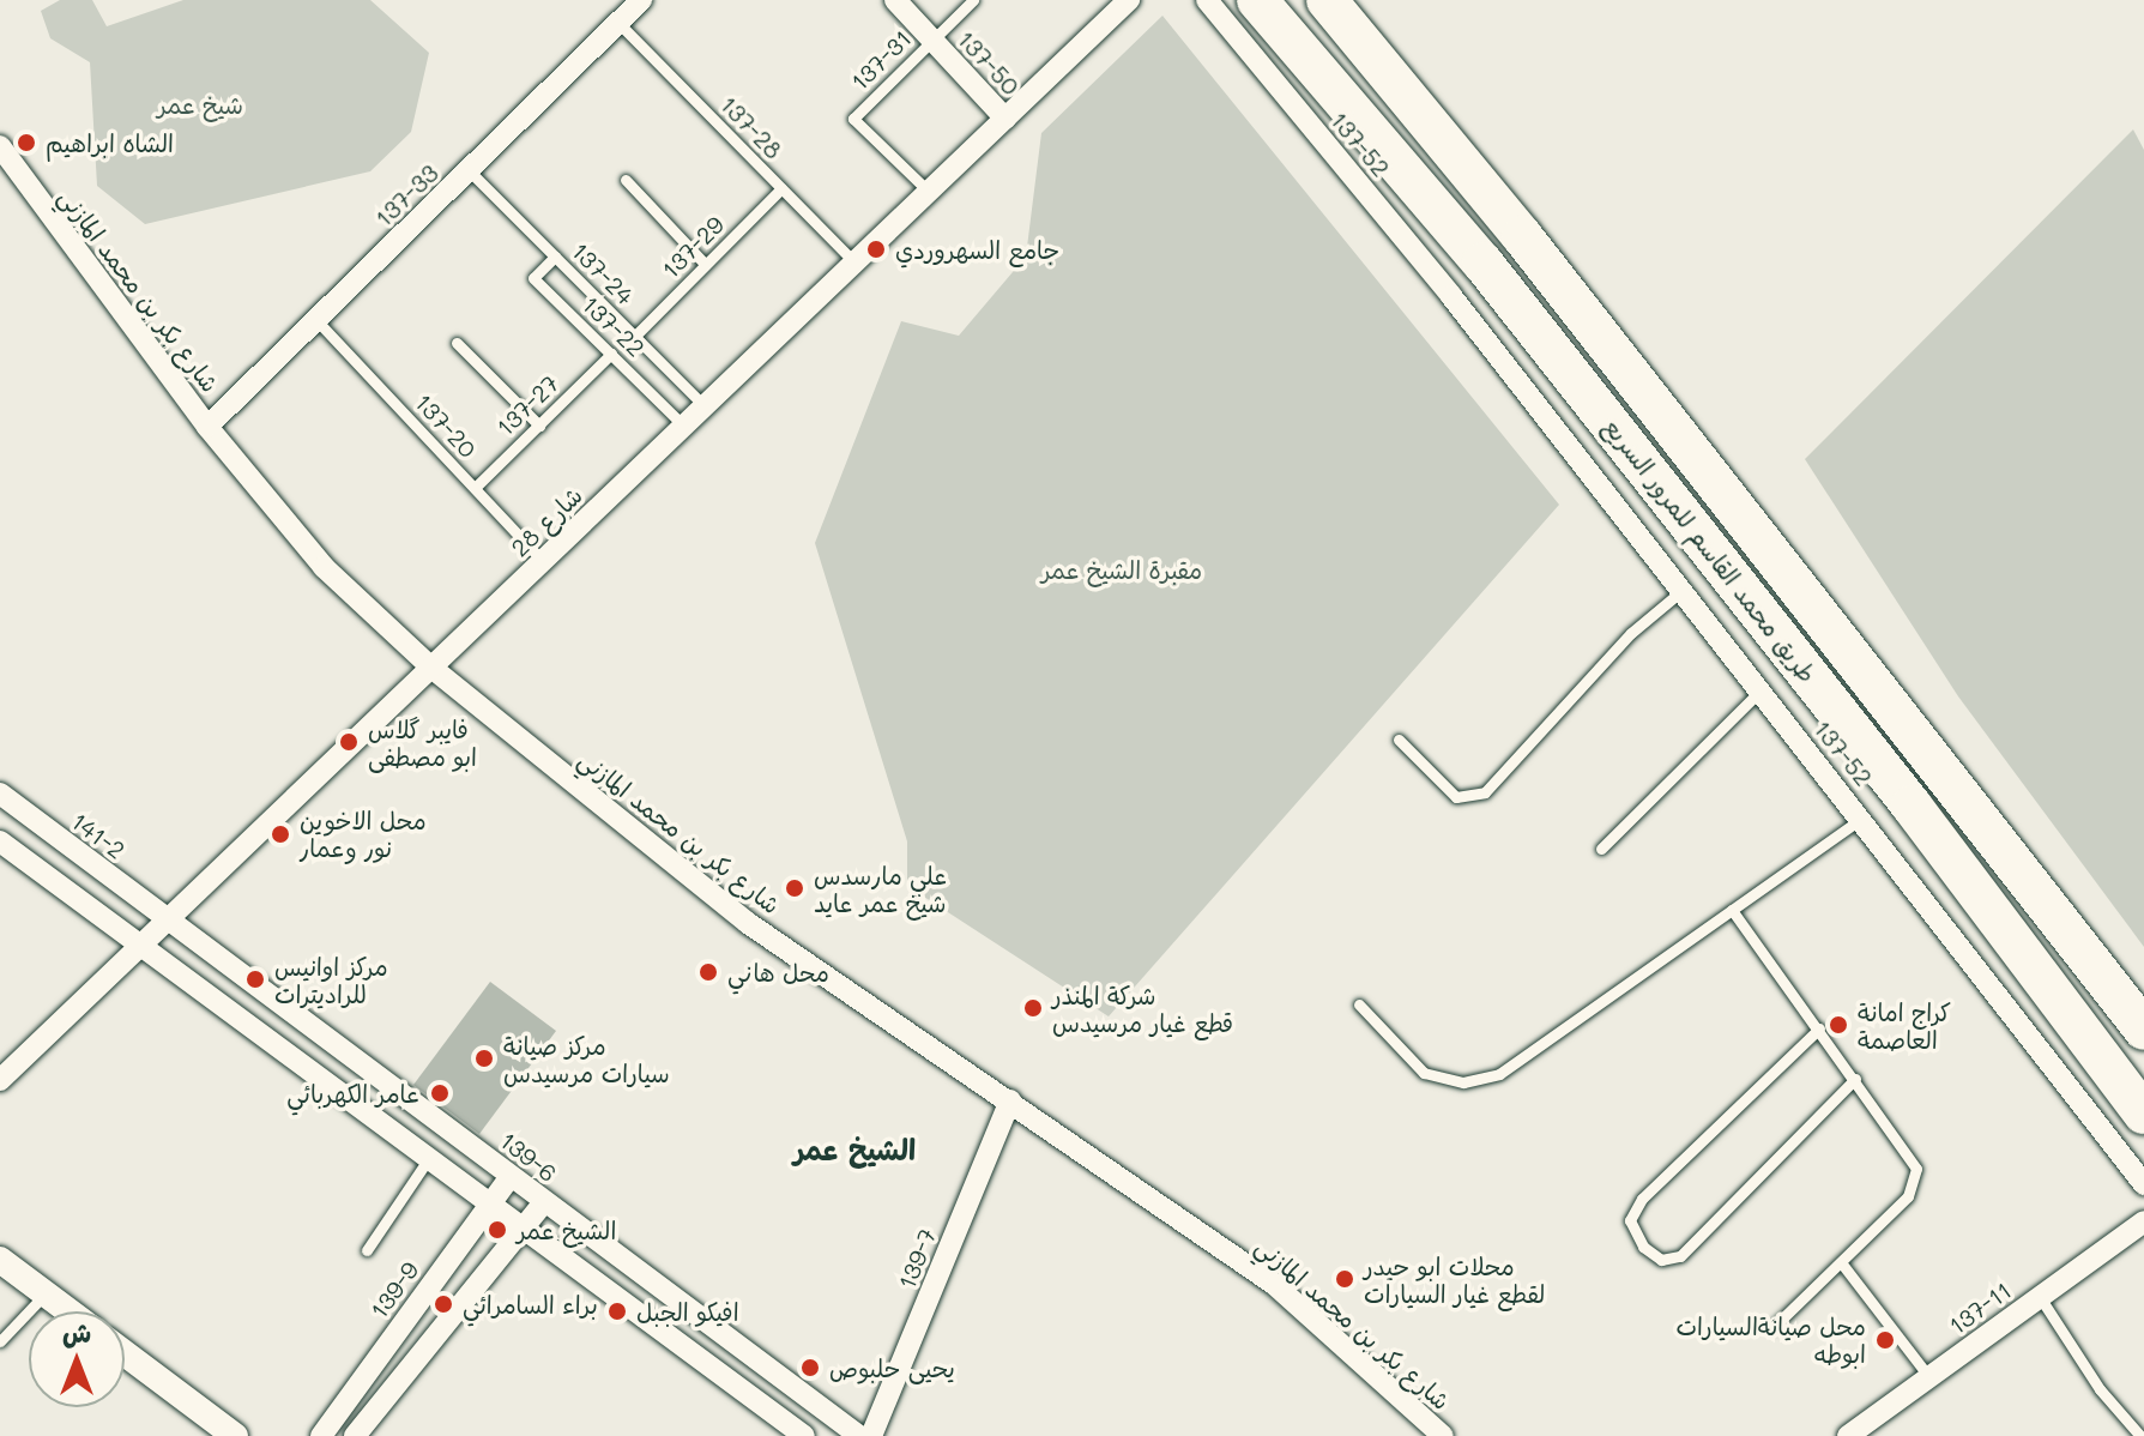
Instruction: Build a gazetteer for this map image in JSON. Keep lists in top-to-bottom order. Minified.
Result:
{"streets":{"highway":["طريق محمد القاسم للمرور السريع"],"street":["137-50","137-52","137-33","شارع بكر بن محمد المازني","شارع 28","141-2","139-6","139-7","139-9","137-11"],"lane":["137-31","137-28","137-29","137-24","137-22","137-27","137-20"]},"crossings":[["137-31","137-50"],["137-31","شارع 28"],["137-50","شارع 28"],["137-28","137-33"],["137-28","137-29"],["137-28","شارع 28"],["137-33","137-24"],["137-33","شارع بكر بن محمد المازني"],["137-33","137-20"],["137-29","137-24"],["137-24","137-22"],["137-24","شارع 28"],["شارع بكر بن محمد المازني","شارع 28"],["شارع بكر بن محمد المازني","139-7"],["137-22","137-27"],["137-22","شارع 28"],["137-27","137-20"],["137-20","شارع 28"],["شارع 28","141-2"],["شارع 28","139-6"],["141-2","139-6"],["139-6","139-9"]],"districts":["الشيخ عمر"],"parks":["شيخ عمر","مقبرة الشيخ عمر"],"places":["الشاه ابراهيم","جامع السهروردي","فايبر گلاس ابو مصطفى","محل الاخوين نور وعمار","علي مارسدس شيخ عمر عايد","محل هاني","مركز اوانيس للراديترات","شركة المنذر قطع غيار مرسيدس","كراج امانة العاصمة","مركز صيانة سيارات مرسيدس","عامر الكهربائي","الشيخ عمر","محلات ابو حيدر لقطع غيار السيارات","براء السامرائي","افيكو الجبل","محل صيانةالسيارات ابوطه","يحيى حلبوص"],"north":"top"}
